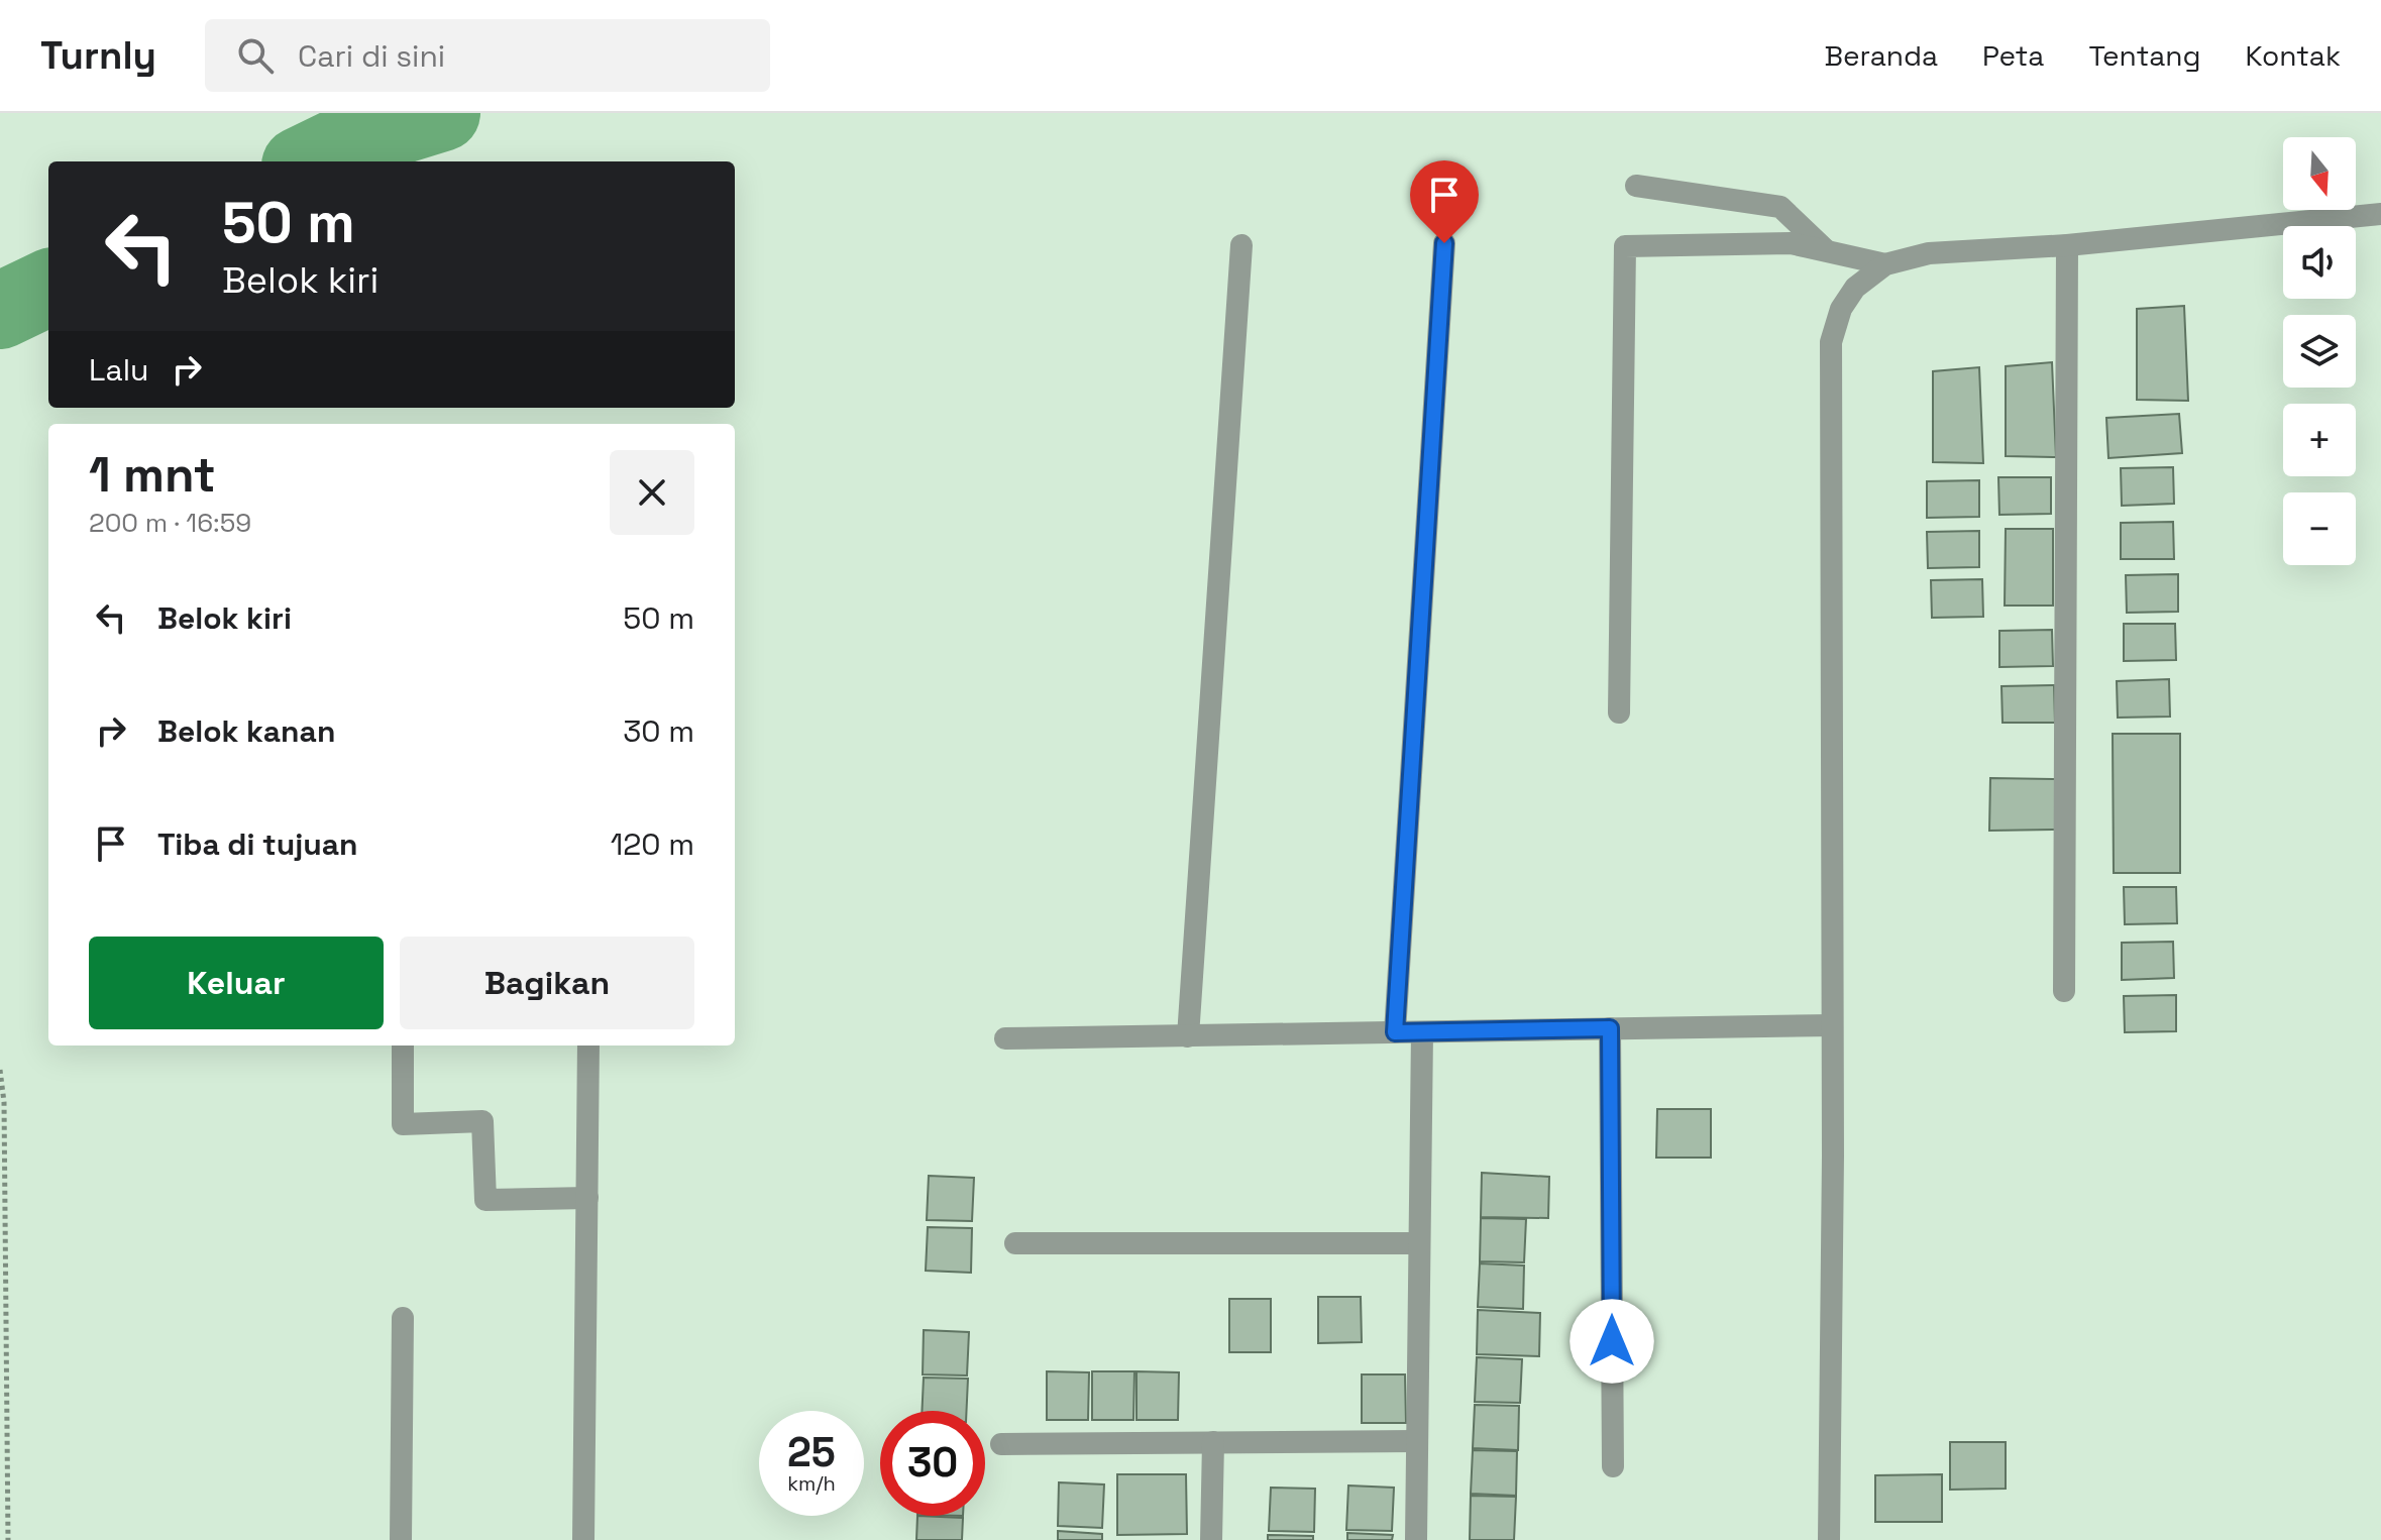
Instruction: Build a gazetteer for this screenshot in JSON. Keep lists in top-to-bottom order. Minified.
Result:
{"north":"bottom","page":{"header":"Turnly","search":"Cari di sini","nav":["Beranda","Peta","Tentang","Kontak"],"map_buttons":["+","−"],"turn":["50 m","Belok kiri"],"then":"Lalu","heading":["1 mnt","200 m · 16:59"],"list":[{"name":"Belok kiri","value":"50 m"},{"name":"Belok kanan","value":"30 m"},{"name":"Tiba di tujuan","value":"120 m"}],"buttons":["Keluar","Bagikan"],"speed":"25 km/h","limit":"30"}}
